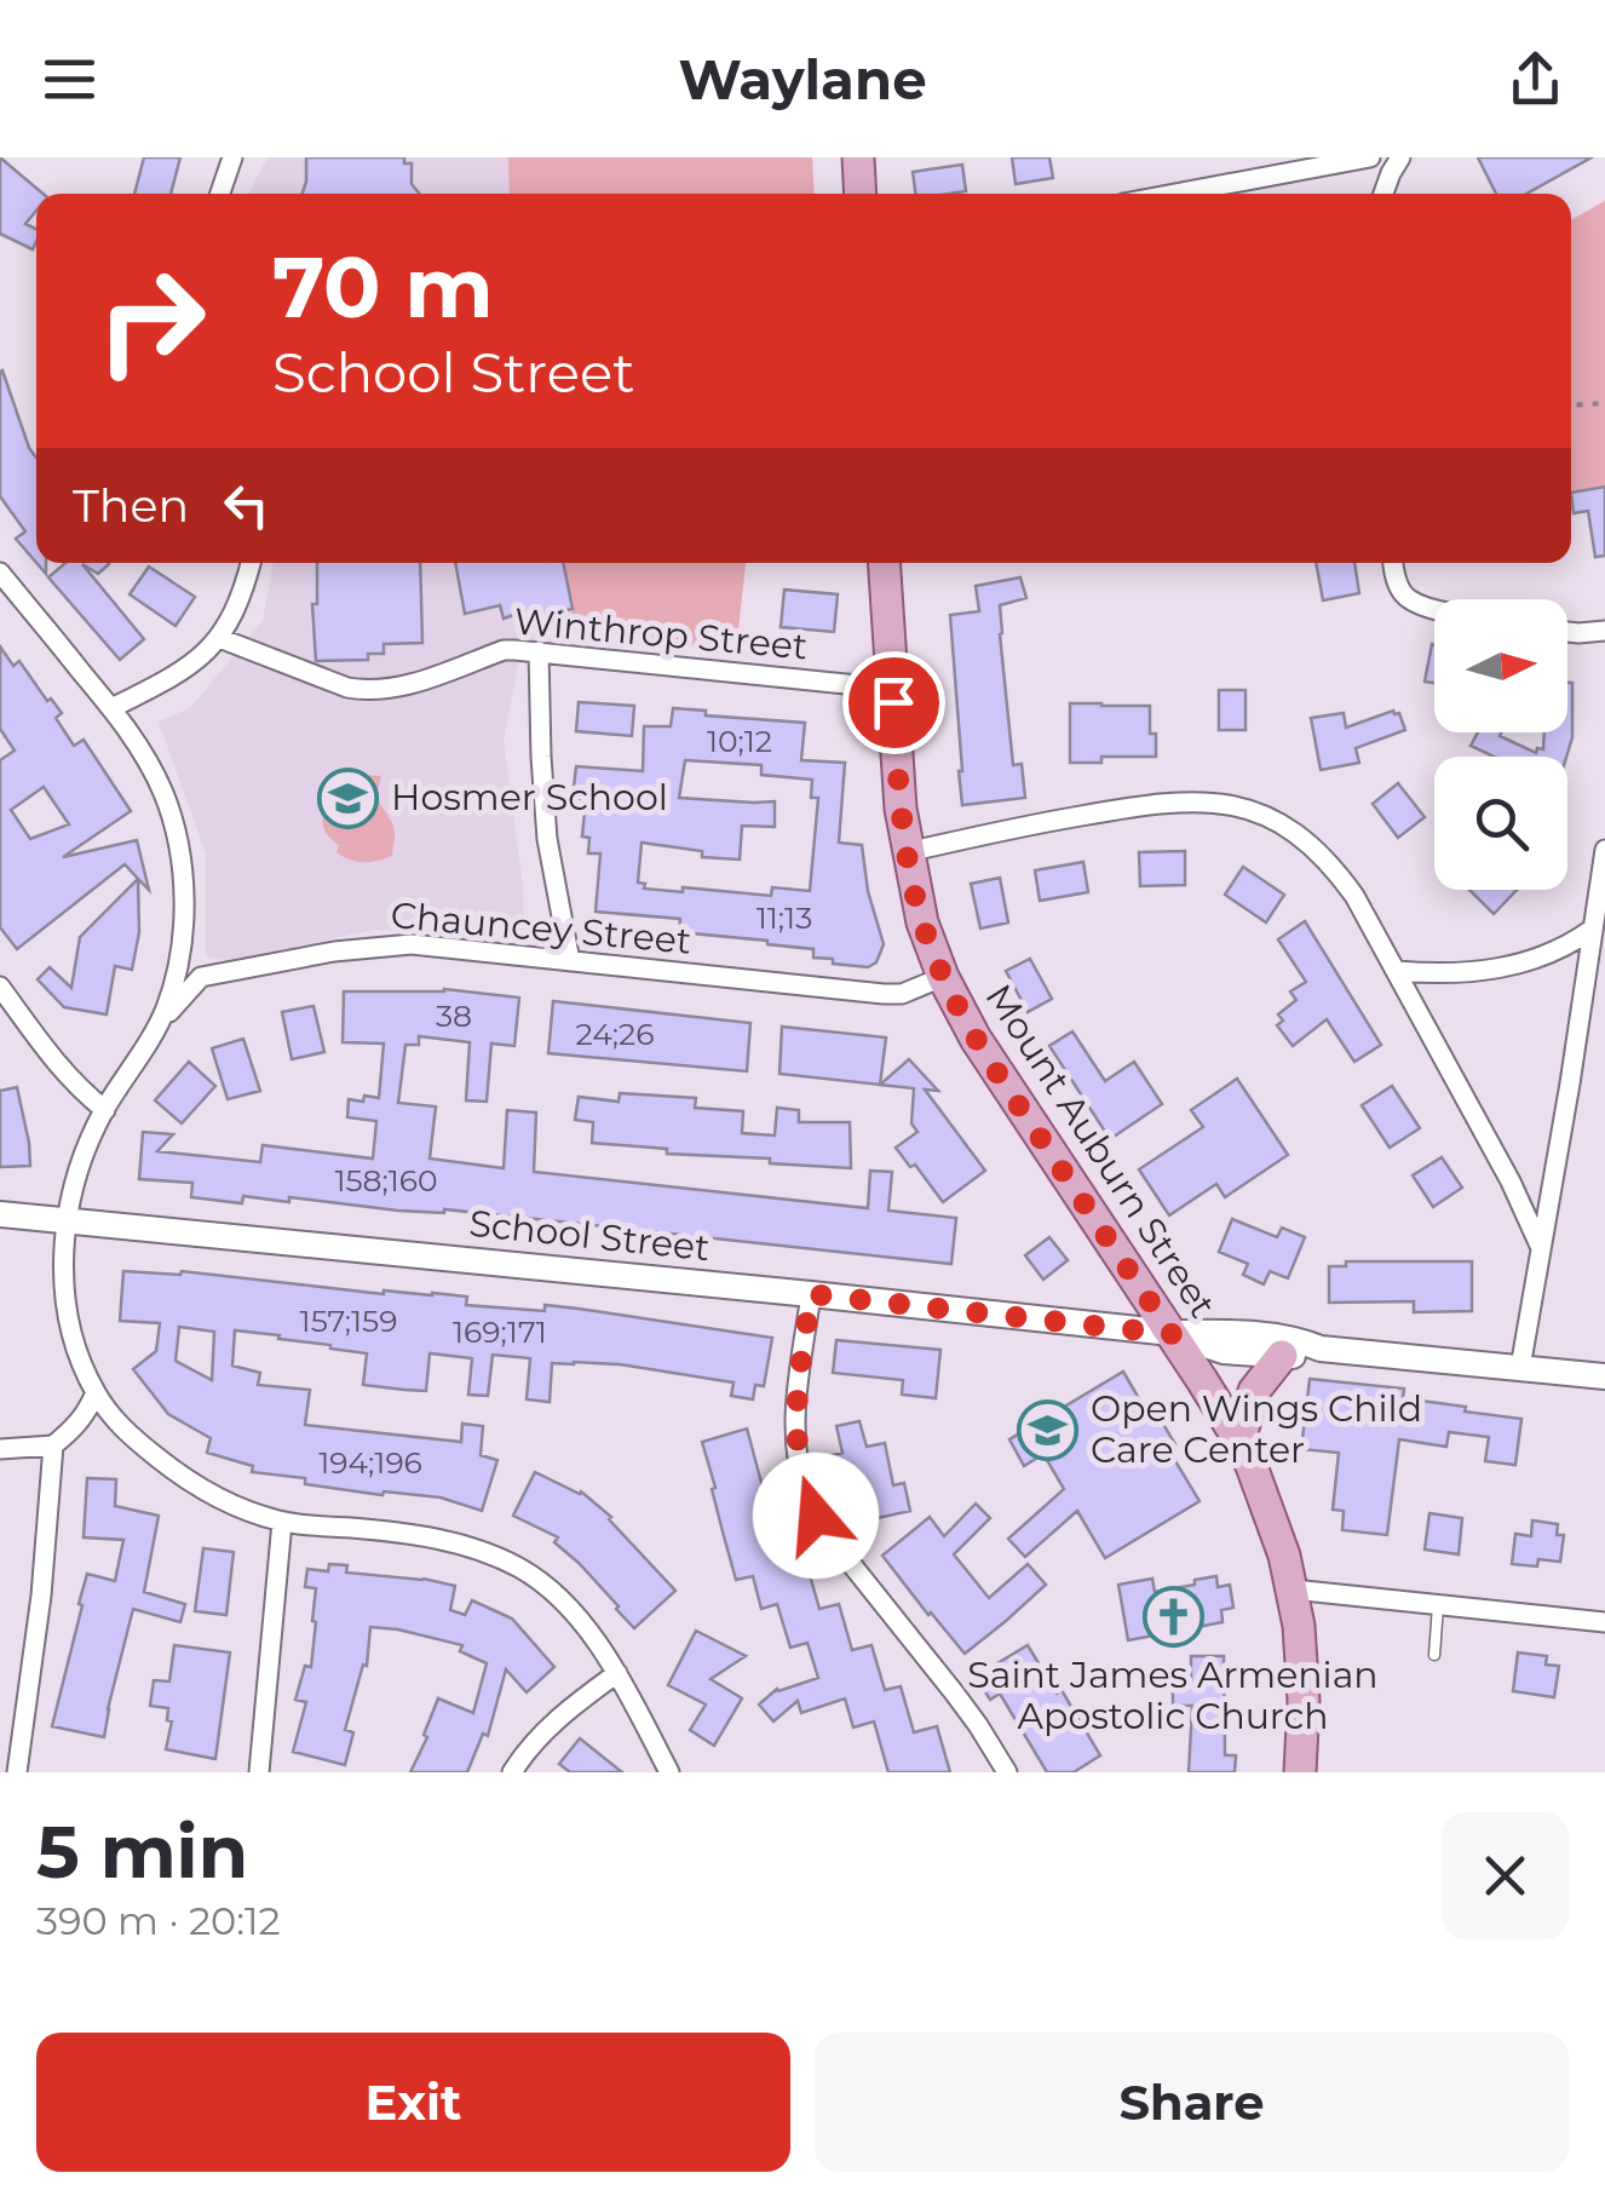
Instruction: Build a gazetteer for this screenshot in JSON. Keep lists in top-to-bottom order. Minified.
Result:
{"streets":{"main road":["Mount Auburn Street"],"street":["Winthrop Street","Chauncey Street","School Street"]},"crossings":[["Winthrop Street","Mount Auburn Street"],["Chauncey Street","Mount Auburn Street"],["Mount Auburn Street","School Street"]],"places":{"school or university":["Hosmer School","Open Wings Child Care Center"],"church":["Saint James Armenian Apostolic Church"]},"house_numbers":["10;12","11;13","38","24;26","158;160","157;159","169;171","194;196"],"north":"right","page":{"header":"Waylane","turn":["70 m","School Street"],"then":"Then","heading":["5 min","390 m · 20:12"],"buttons":["Exit","Share"]}}
